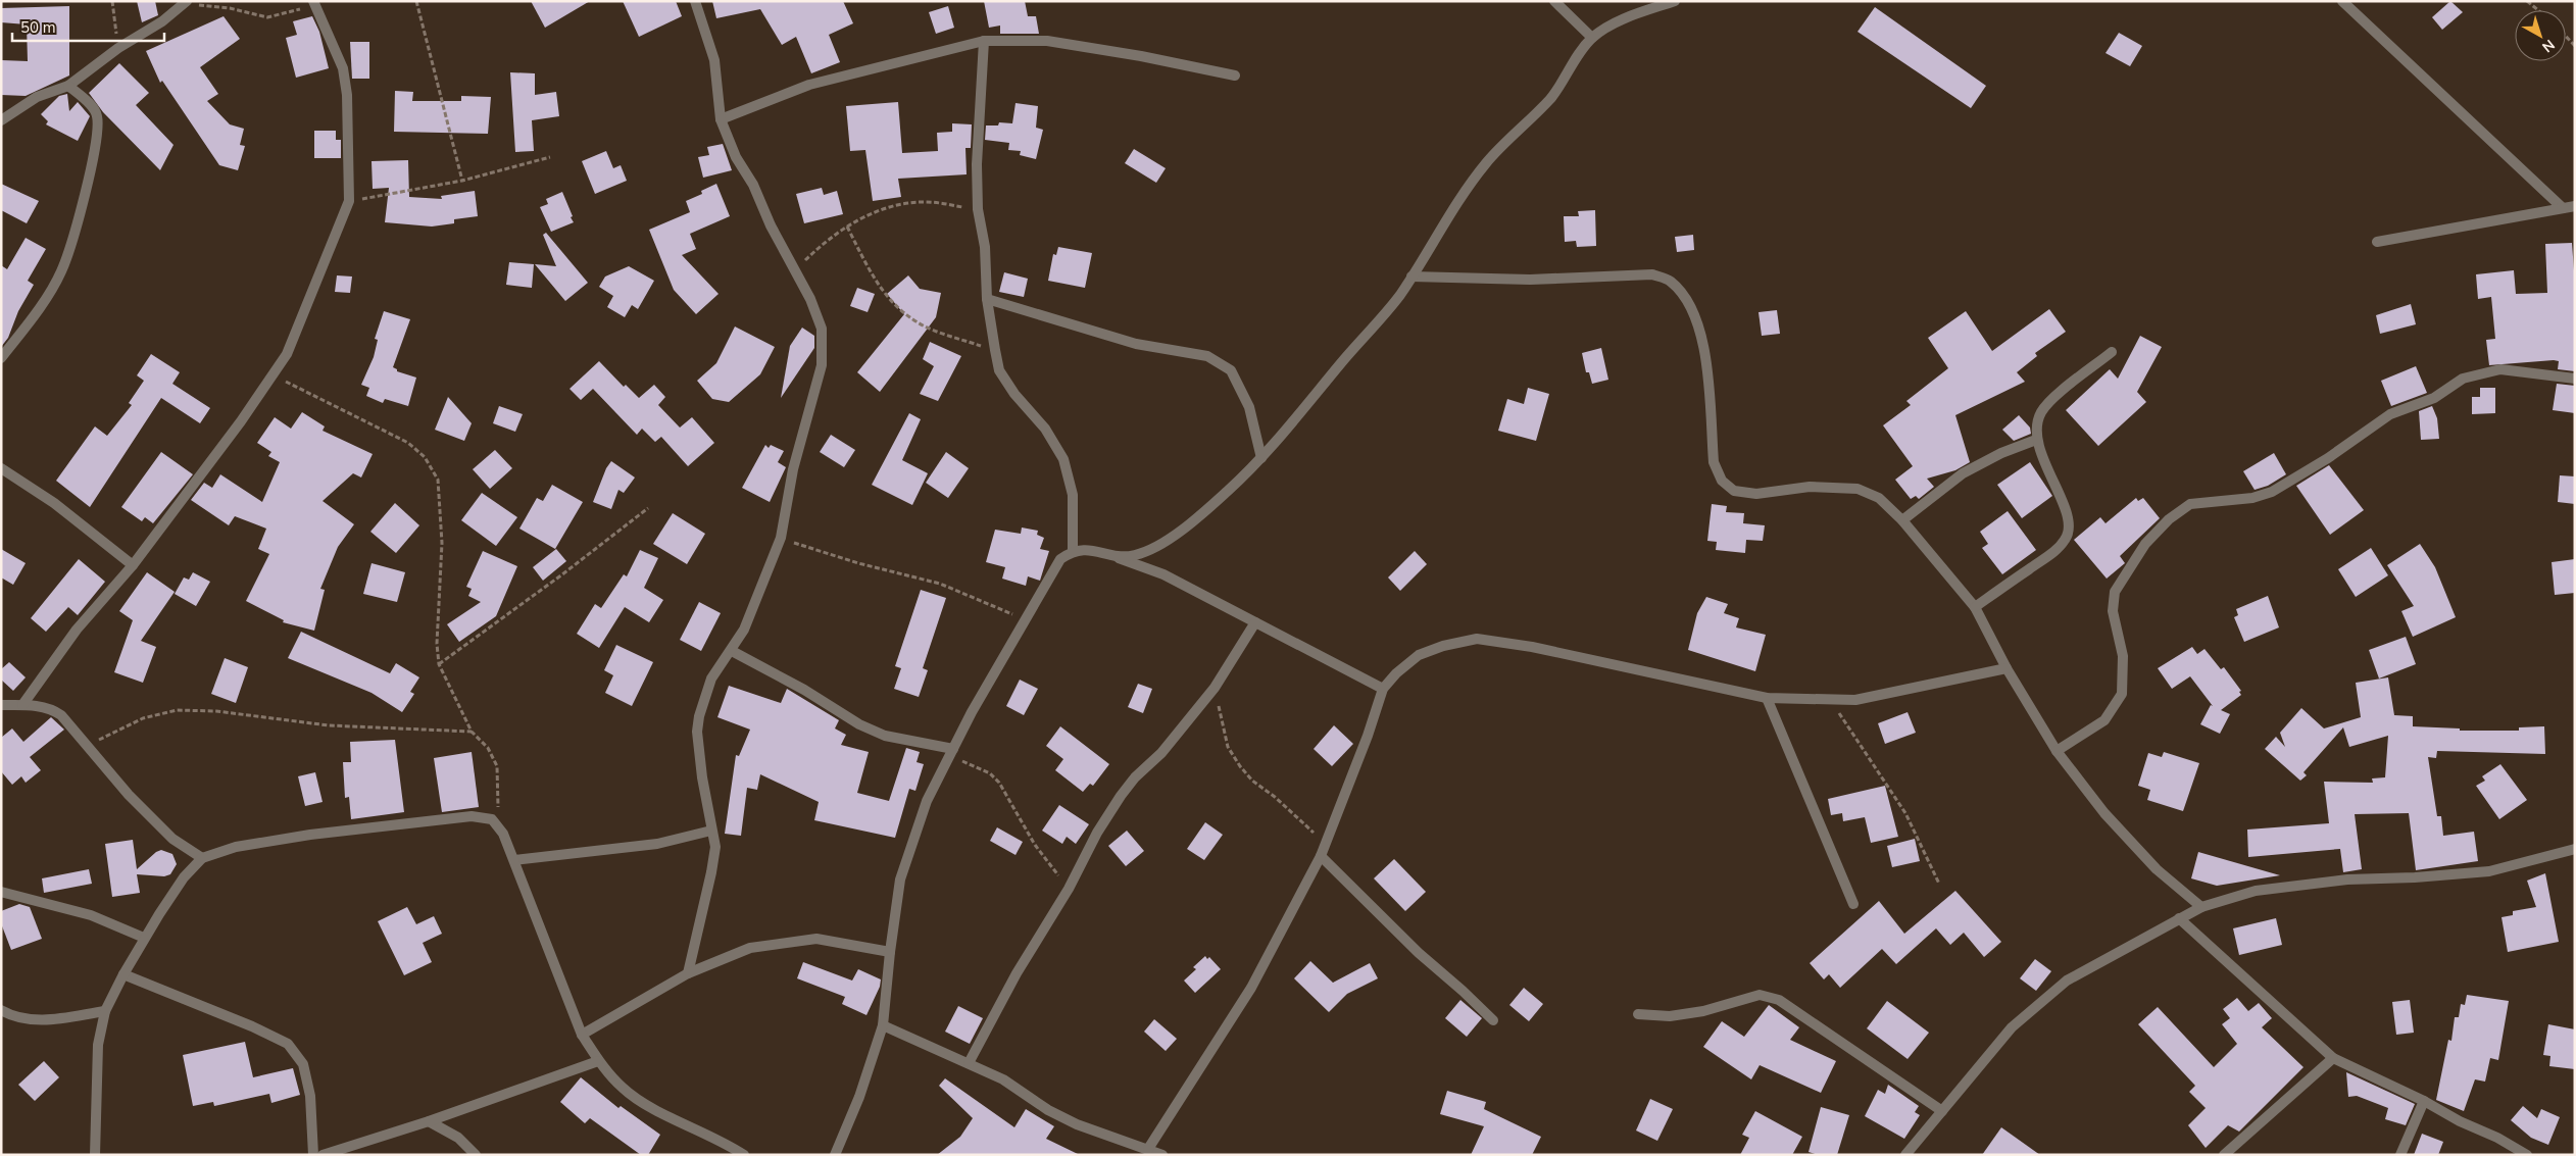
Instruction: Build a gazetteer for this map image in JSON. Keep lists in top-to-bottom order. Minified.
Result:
{"scale_bar":"50 m","north":"bottom right"}
